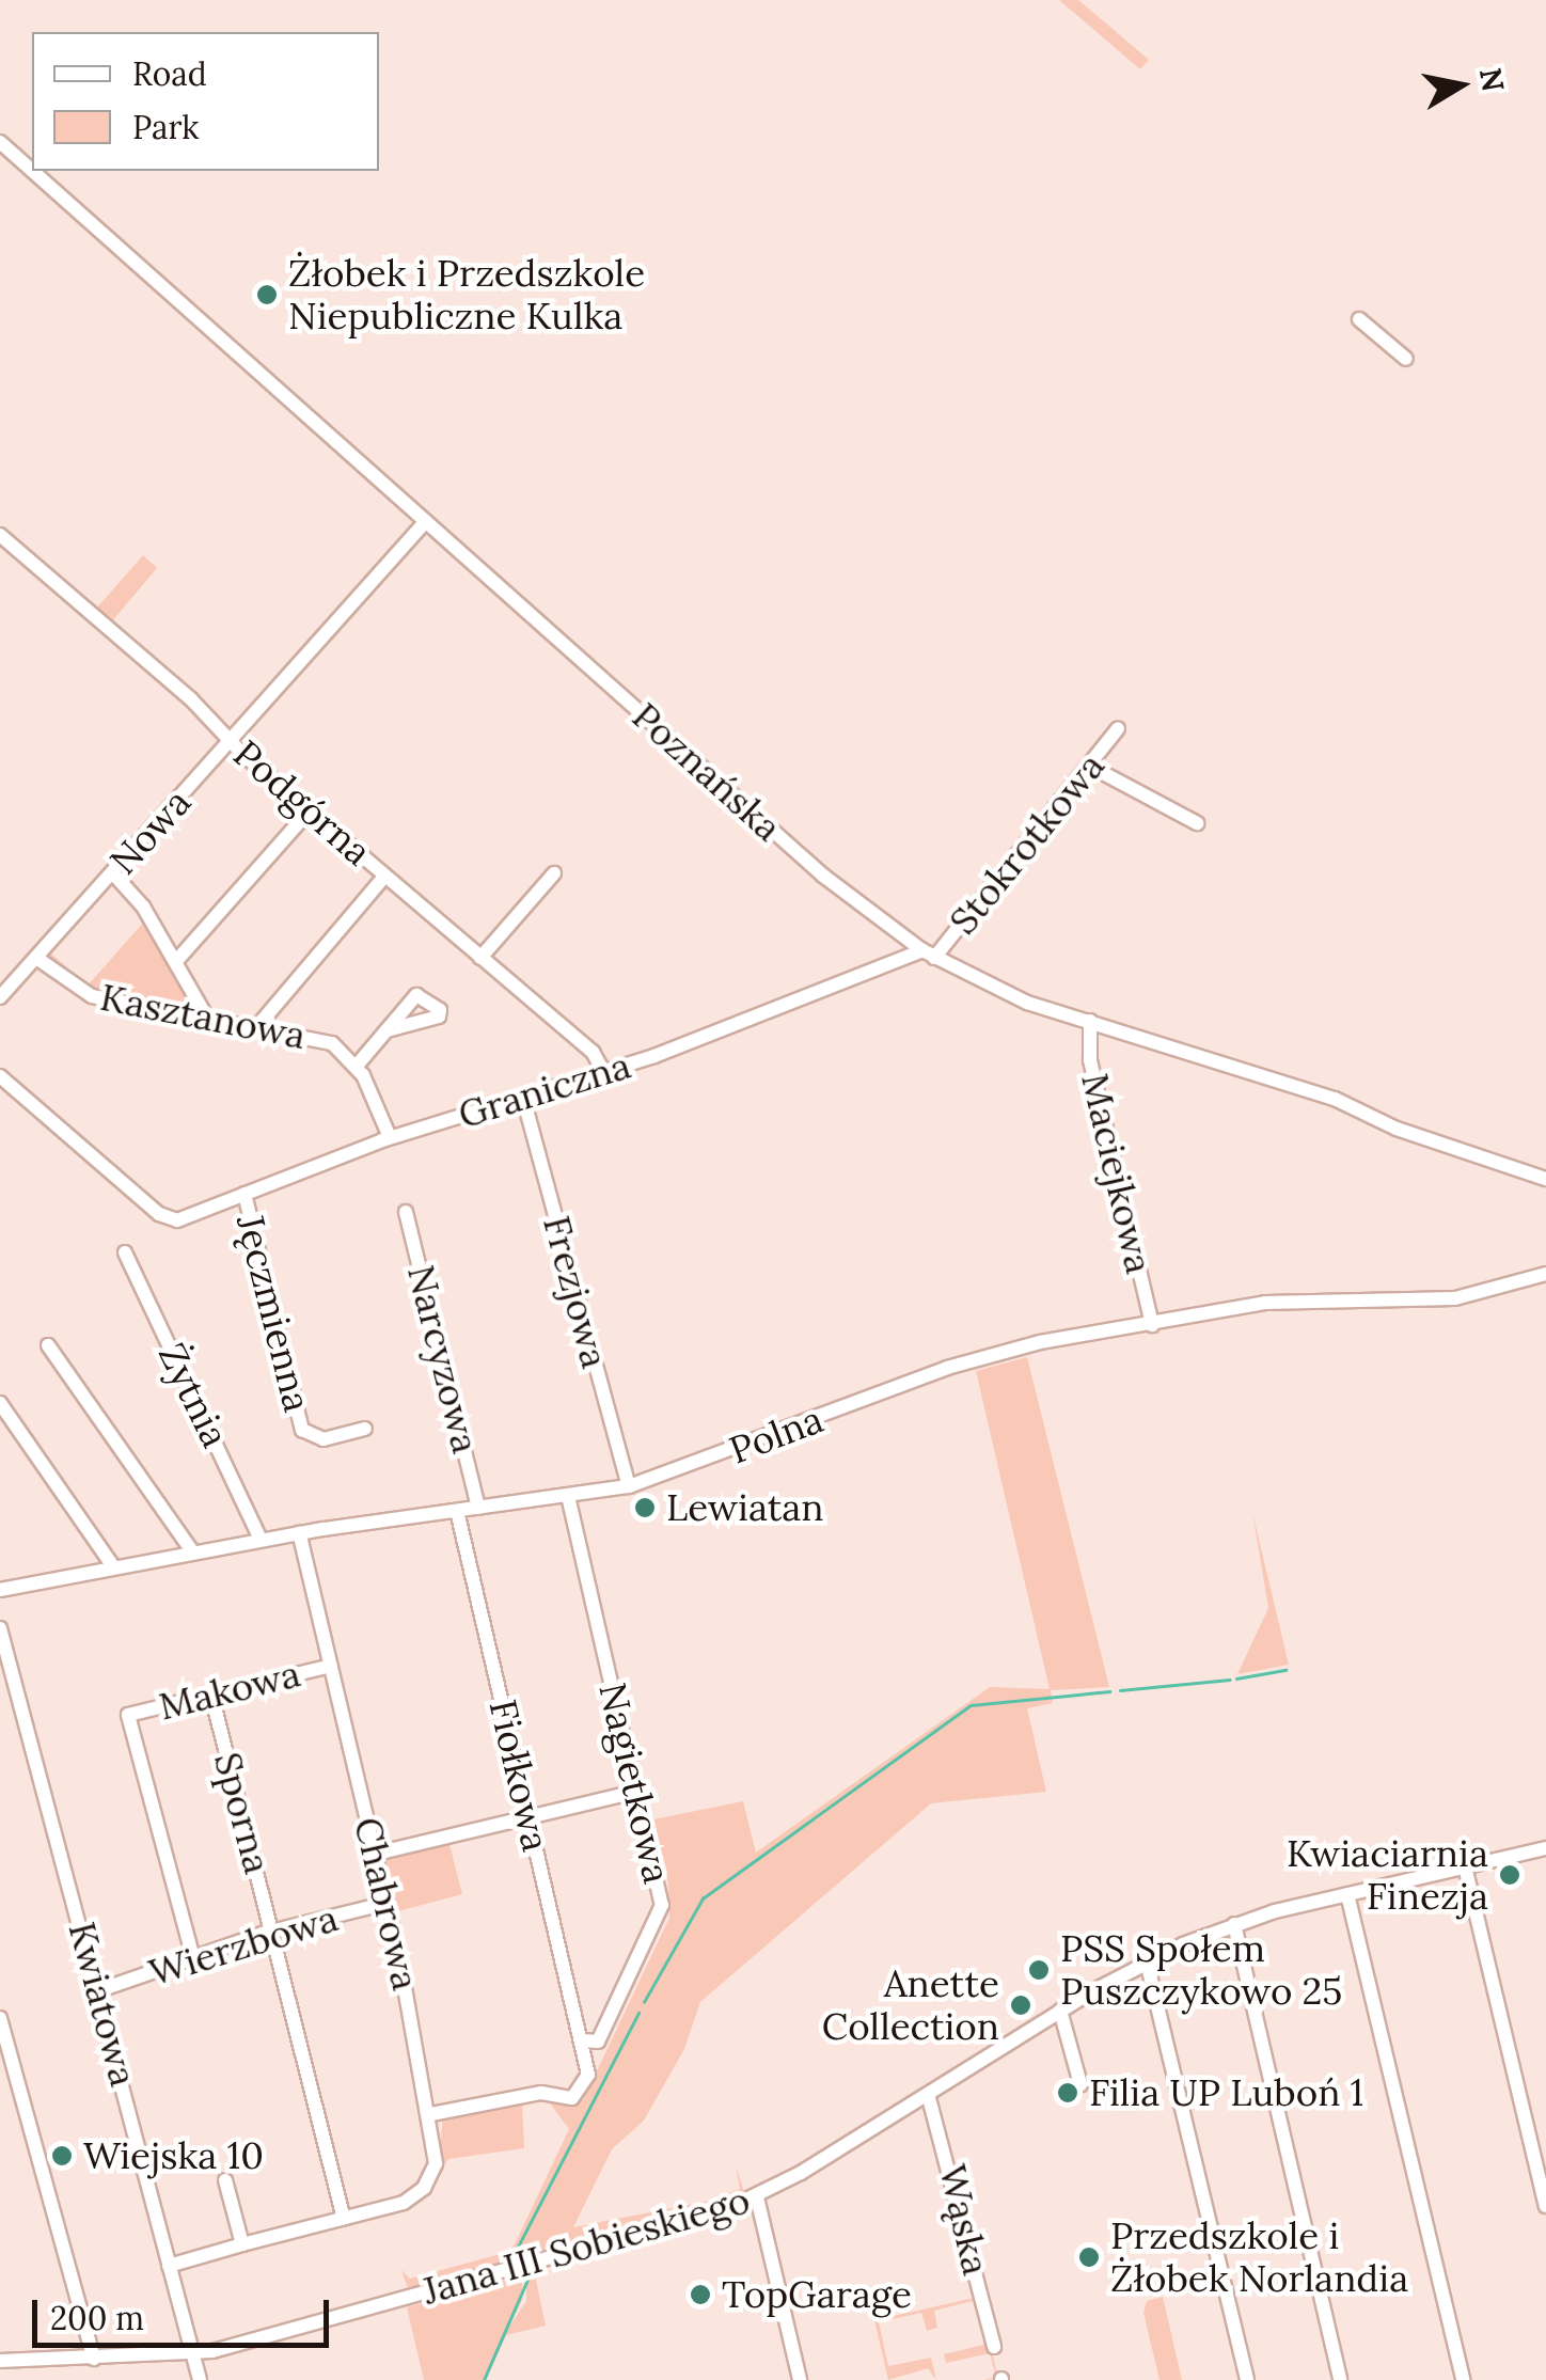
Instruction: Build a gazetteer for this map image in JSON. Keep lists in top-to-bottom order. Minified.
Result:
{"streets":{"street":["Poznańska","Podgórna","Nowa","Stokrotkowa","Kasztanowa","Graniczna","Maciejkowa","Frezjowa","Jęczmienna","Narcyzowa","Żytnia","Polna","Makowa","Fiołkowa","Nagietkowa","Sporna","Chabrowa","Wierzbowa","Kwiatowa","Wąska","Jana III Sobieskiego"]},"crossings":[["Poznańska","Nowa"],["Poznańska","Stokrotkowa"],["Poznańska","Graniczna"],["Poznańska","Maciejkowa"],["Podgórna","Nowa"],["Podgórna","Graniczna"],["Nowa","Kasztanowa"],["Stokrotkowa","Graniczna"],["Graniczna","Frezjowa"],["Graniczna","Jęczmienna"],["Maciejkowa","Polna"],["Frezjowa","Polna"],["Narcyzowa","Polna"],["Żytnia","Polna"],["Polna","Fiołkowa"],["Polna","Nagietkowa"],["Polna","Chabrowa"],["Makowa","Sporna"],["Makowa","Chabrowa"],["Makowa","Wierzbowa"],["Fiołkowa","Nagietkowa"],["Fiołkowa","Chabrowa"],["Sporna","Chabrowa"],["Sporna","Wierzbowa"],["Chabrowa","Wierzbowa"],["Chabrowa","Kwiatowa"],["Wierzbowa","Kwiatowa"],["Kwiatowa","Jana III Sobieskiego"],["Wąska","Jana III Sobieskiego"]],"places":["Żłobek i Przedszkole Niepubliczne Kulka","Lewiatan","Kwiaciarnia Finezja","PSS Społem Puszczykowo 25","Anette Collection","Filia UP Luboń 1","Wiejska 10","Przedszkole i Żłobek Norlandia","TopGarage"],"legend":["Road","Park"],"scale_bar":"200 m","north":"right"}
